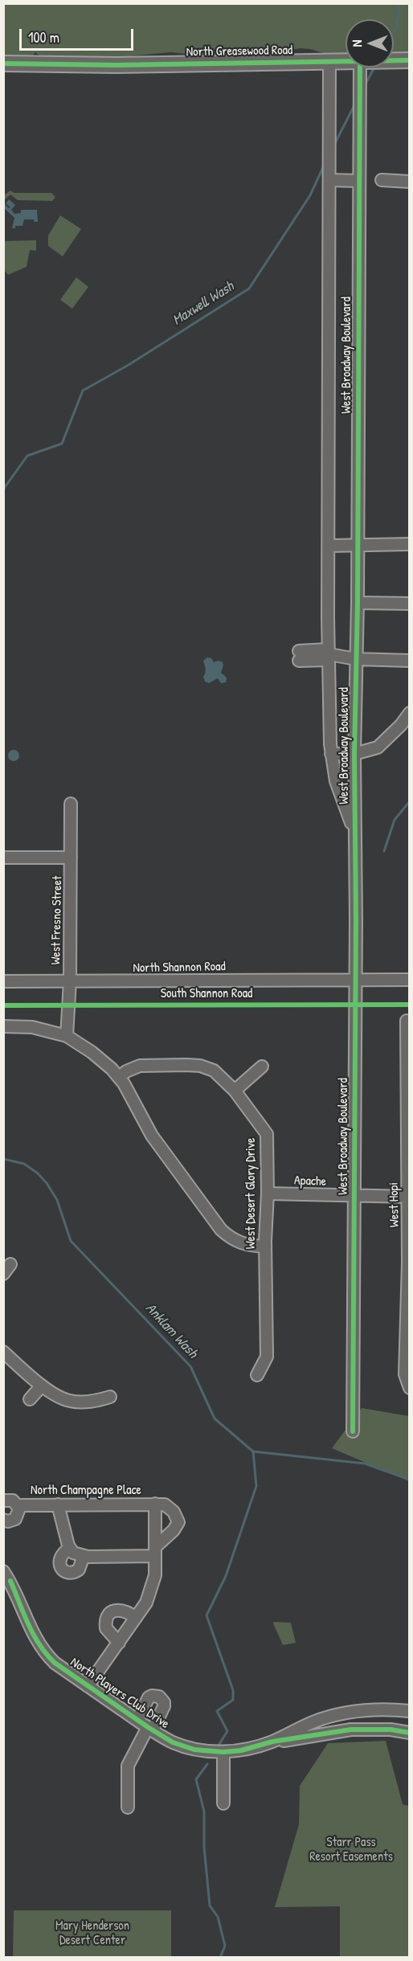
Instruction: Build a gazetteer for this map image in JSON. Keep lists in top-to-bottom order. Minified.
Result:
{"streets":{"main road":["North Greasewood Road"],"street":["West Broadway Boulevard","West Fresno Street","North Shannon Road","Apache","West Desert Glory Drive","West Hopi","North Champagne Place","North Players Club Drive"],"cycle path":["South Shannon Road"]},"crossings":[["North Greasewood Road","West Broadway Boulevard"],["West Broadway Boulevard","North Shannon Road"],["West Broadway Boulevard","Apache"],["West Fresno Street","North Shannon Road"],["Apache","West Desert Glory Drive"],["Apache","West Hopi"]],"water":["Maxwell Wash","Anklam Wash"],"parks":["Starr Pass Resort Easements","Mary Henderson Desert Center"],"scale_bar":"100 m","north":"left"}
